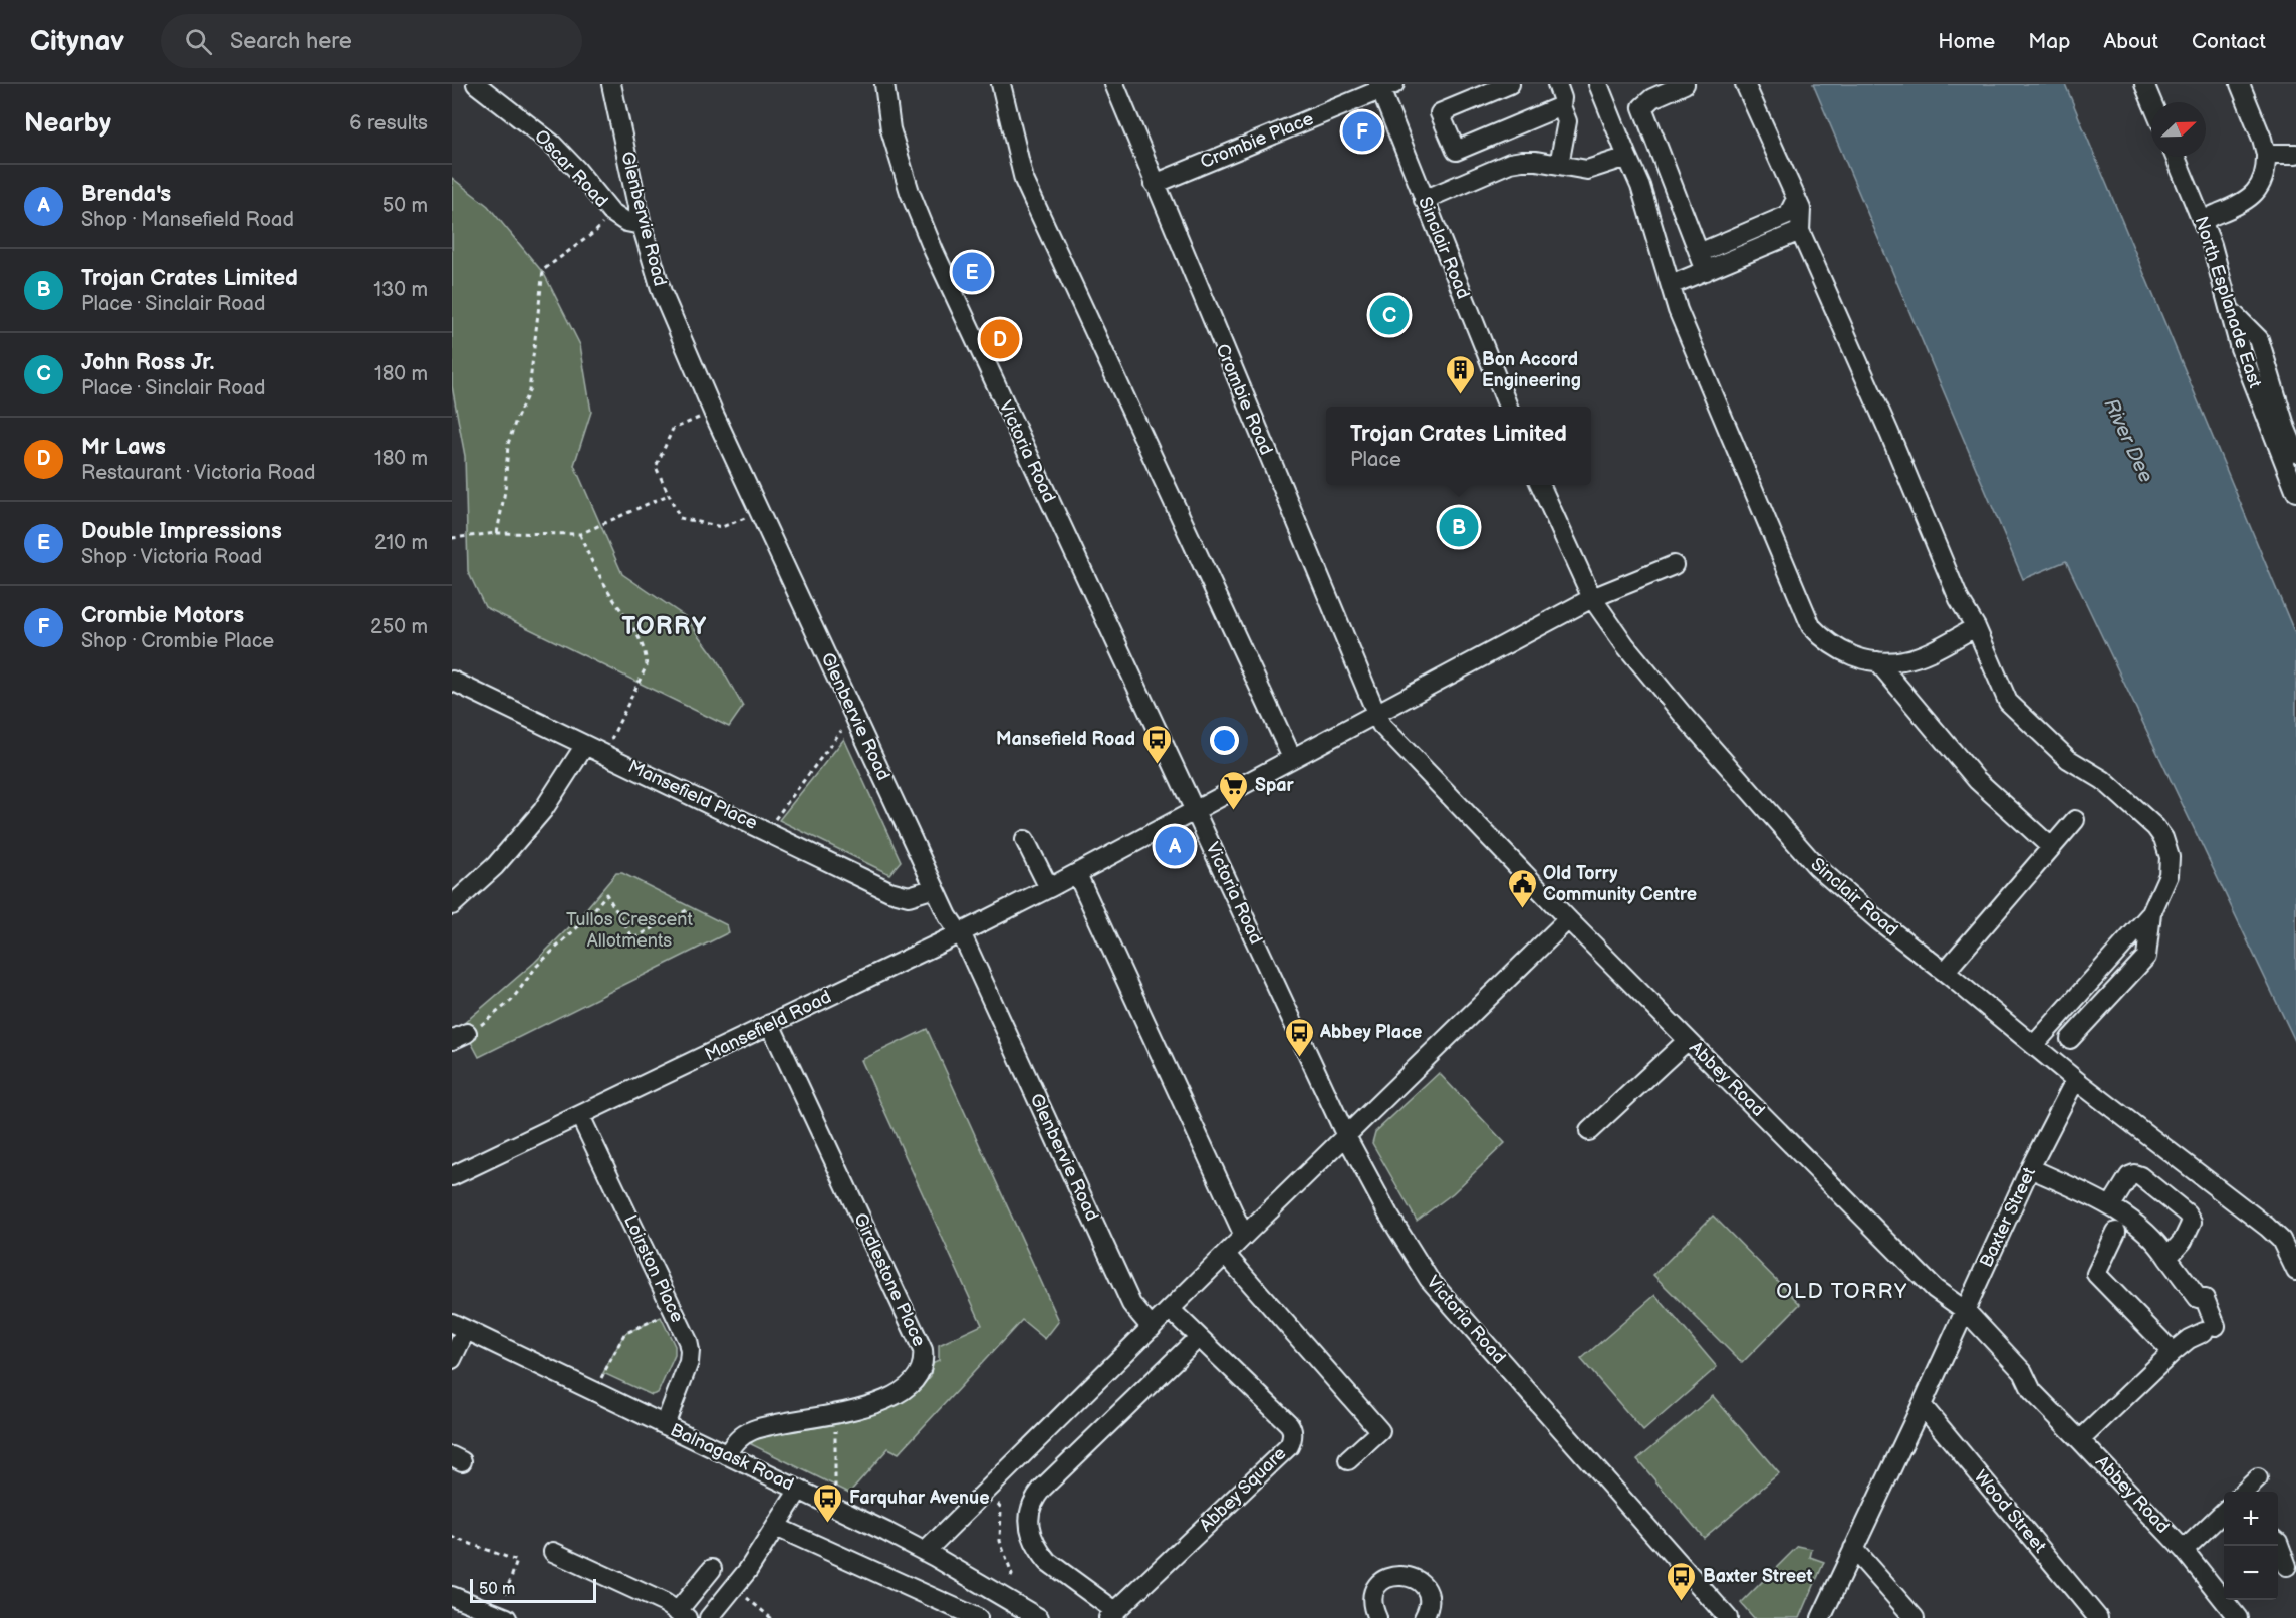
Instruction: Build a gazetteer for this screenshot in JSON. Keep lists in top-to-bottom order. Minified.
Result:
{"streets":{"street":["Crombie Place","Oscar Road","Glenbervie Road","Sinclair Road","North Esplanade East","Crombie Road","Victoria Road","Mansefield Place","Mansefield Road","Abbey Road","Baxter Street","Loirston Place","Girdlestone Place","Balnagask Road","Abbey Square","Wood Street"]},"crossings":[["Crombie Place","Sinclair Road"],["Crombie Place","Crombie Road"],["Oscar Road","Glenbervie Road"],["Glenbervie Road","Mansefield Place"],["Glenbervie Road","Mansefield Road"],["Sinclair Road","Mansefield Road"],["Sinclair Road","Baxter Street"],["Crombie Road","Mansefield Road"],["Crombie Road","Abbey Road"],["Victoria Road","Mansefield Road"],["Mansefield Road","Abbey Road"],["Mansefield Road","Loirston Place"],["Mansefield Road","Girdlestone Place"],["Abbey Road","Baxter Street"],["Baxter Street","Wood Street"],["Loirston Place","Balnagask Road"],["Girdlestone Place","Balnagask Road"]],"districts":["TORRY","OLD TORRY"],"water":["River Dee"],"parks":["Tullos Crescent Allotments"],"places":{"building":["Bon Accord Engineering"],"bus stop":["Mansefield Road","Abbey Place","Farquhar Avenue","Baxter Street"],"supermarket":["Spar"],"public building":["Old Torry Community Centre"]},"scale_bar":"50 m","north":"top right","page":{"header":"Citynav","search":"Search here","nav":["Home","Map","About","Contact"],"heading":["Nearby","6 results"],"pins":["F","E","C","D","B","A"],"list":[{"mark":"A","name":"Brenda's","note":"Shop · Mansefield Road","value":"50 m"},{"mark":"B","name":"Trojan Crates Limited","note":"Place · Sinclair Road","value":"130 m"},{"mark":"C","name":"John Ross Jr.","note":"Place · Sinclair Road","value":"180 m"},{"mark":"D","name":"Mr Laws","note":"Restaurant · Victoria Road","value":"180 m"},{"mark":"E","name":"Double Impressions","note":"Shop · Victoria Road","value":"210 m"},{"mark":"F","name":"Crombie Motors","note":"Shop · Crombie Place","value":"250 m"}],"popup":["Trojan Crates Limited","Place"],"map_buttons":["+","−"],"scale":"50 m"}}
